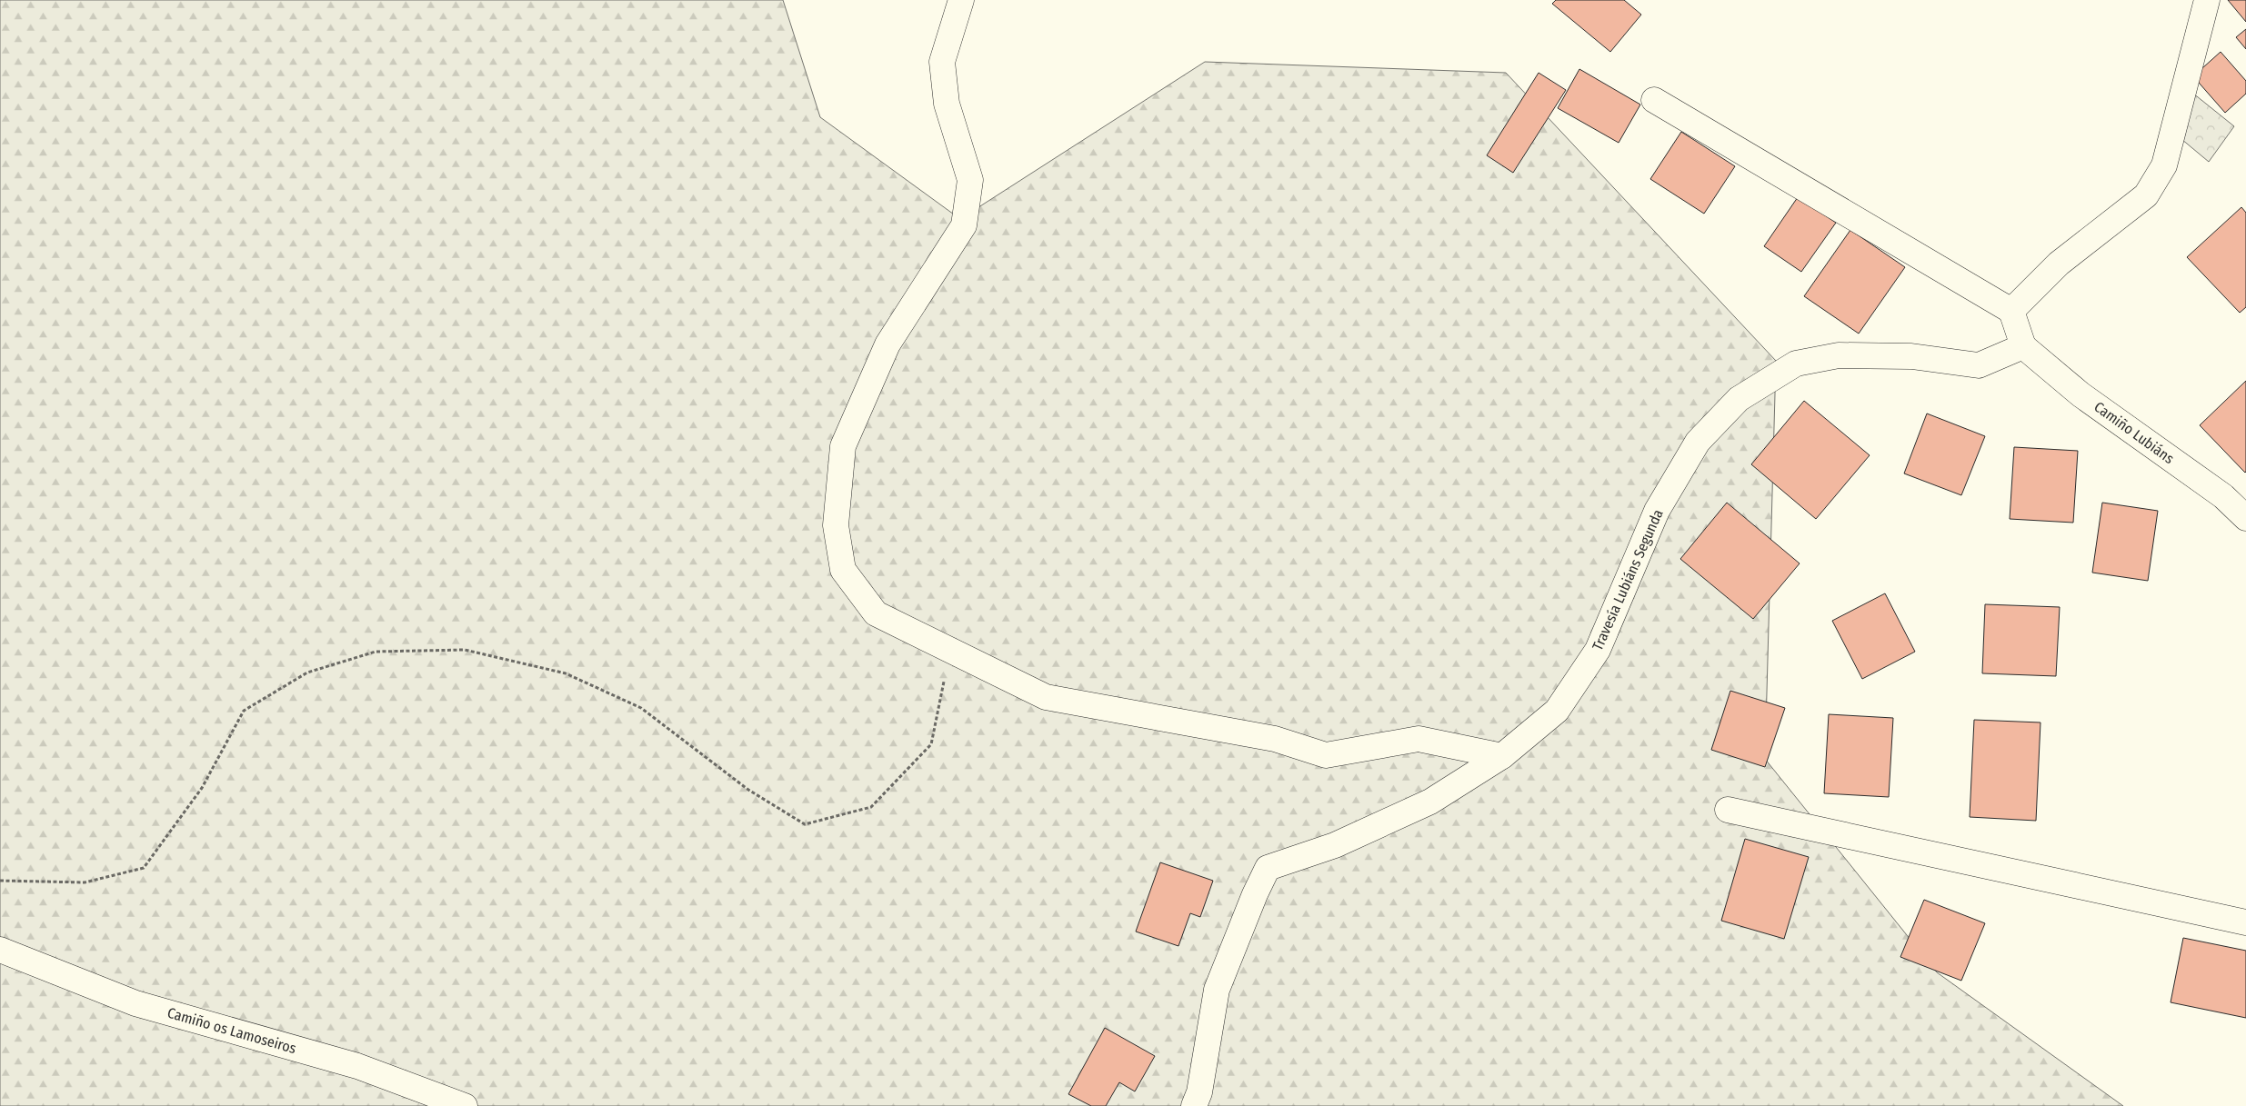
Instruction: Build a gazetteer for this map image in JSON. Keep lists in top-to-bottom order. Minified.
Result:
{"streets":{"street":["Camiño Lubiáns","Travesía Lubiáns Segunda","Camiño os Lamoseiros"]},"crossings":[["Camiño Lubiáns","Travesía Lubiáns Segunda"]]}
